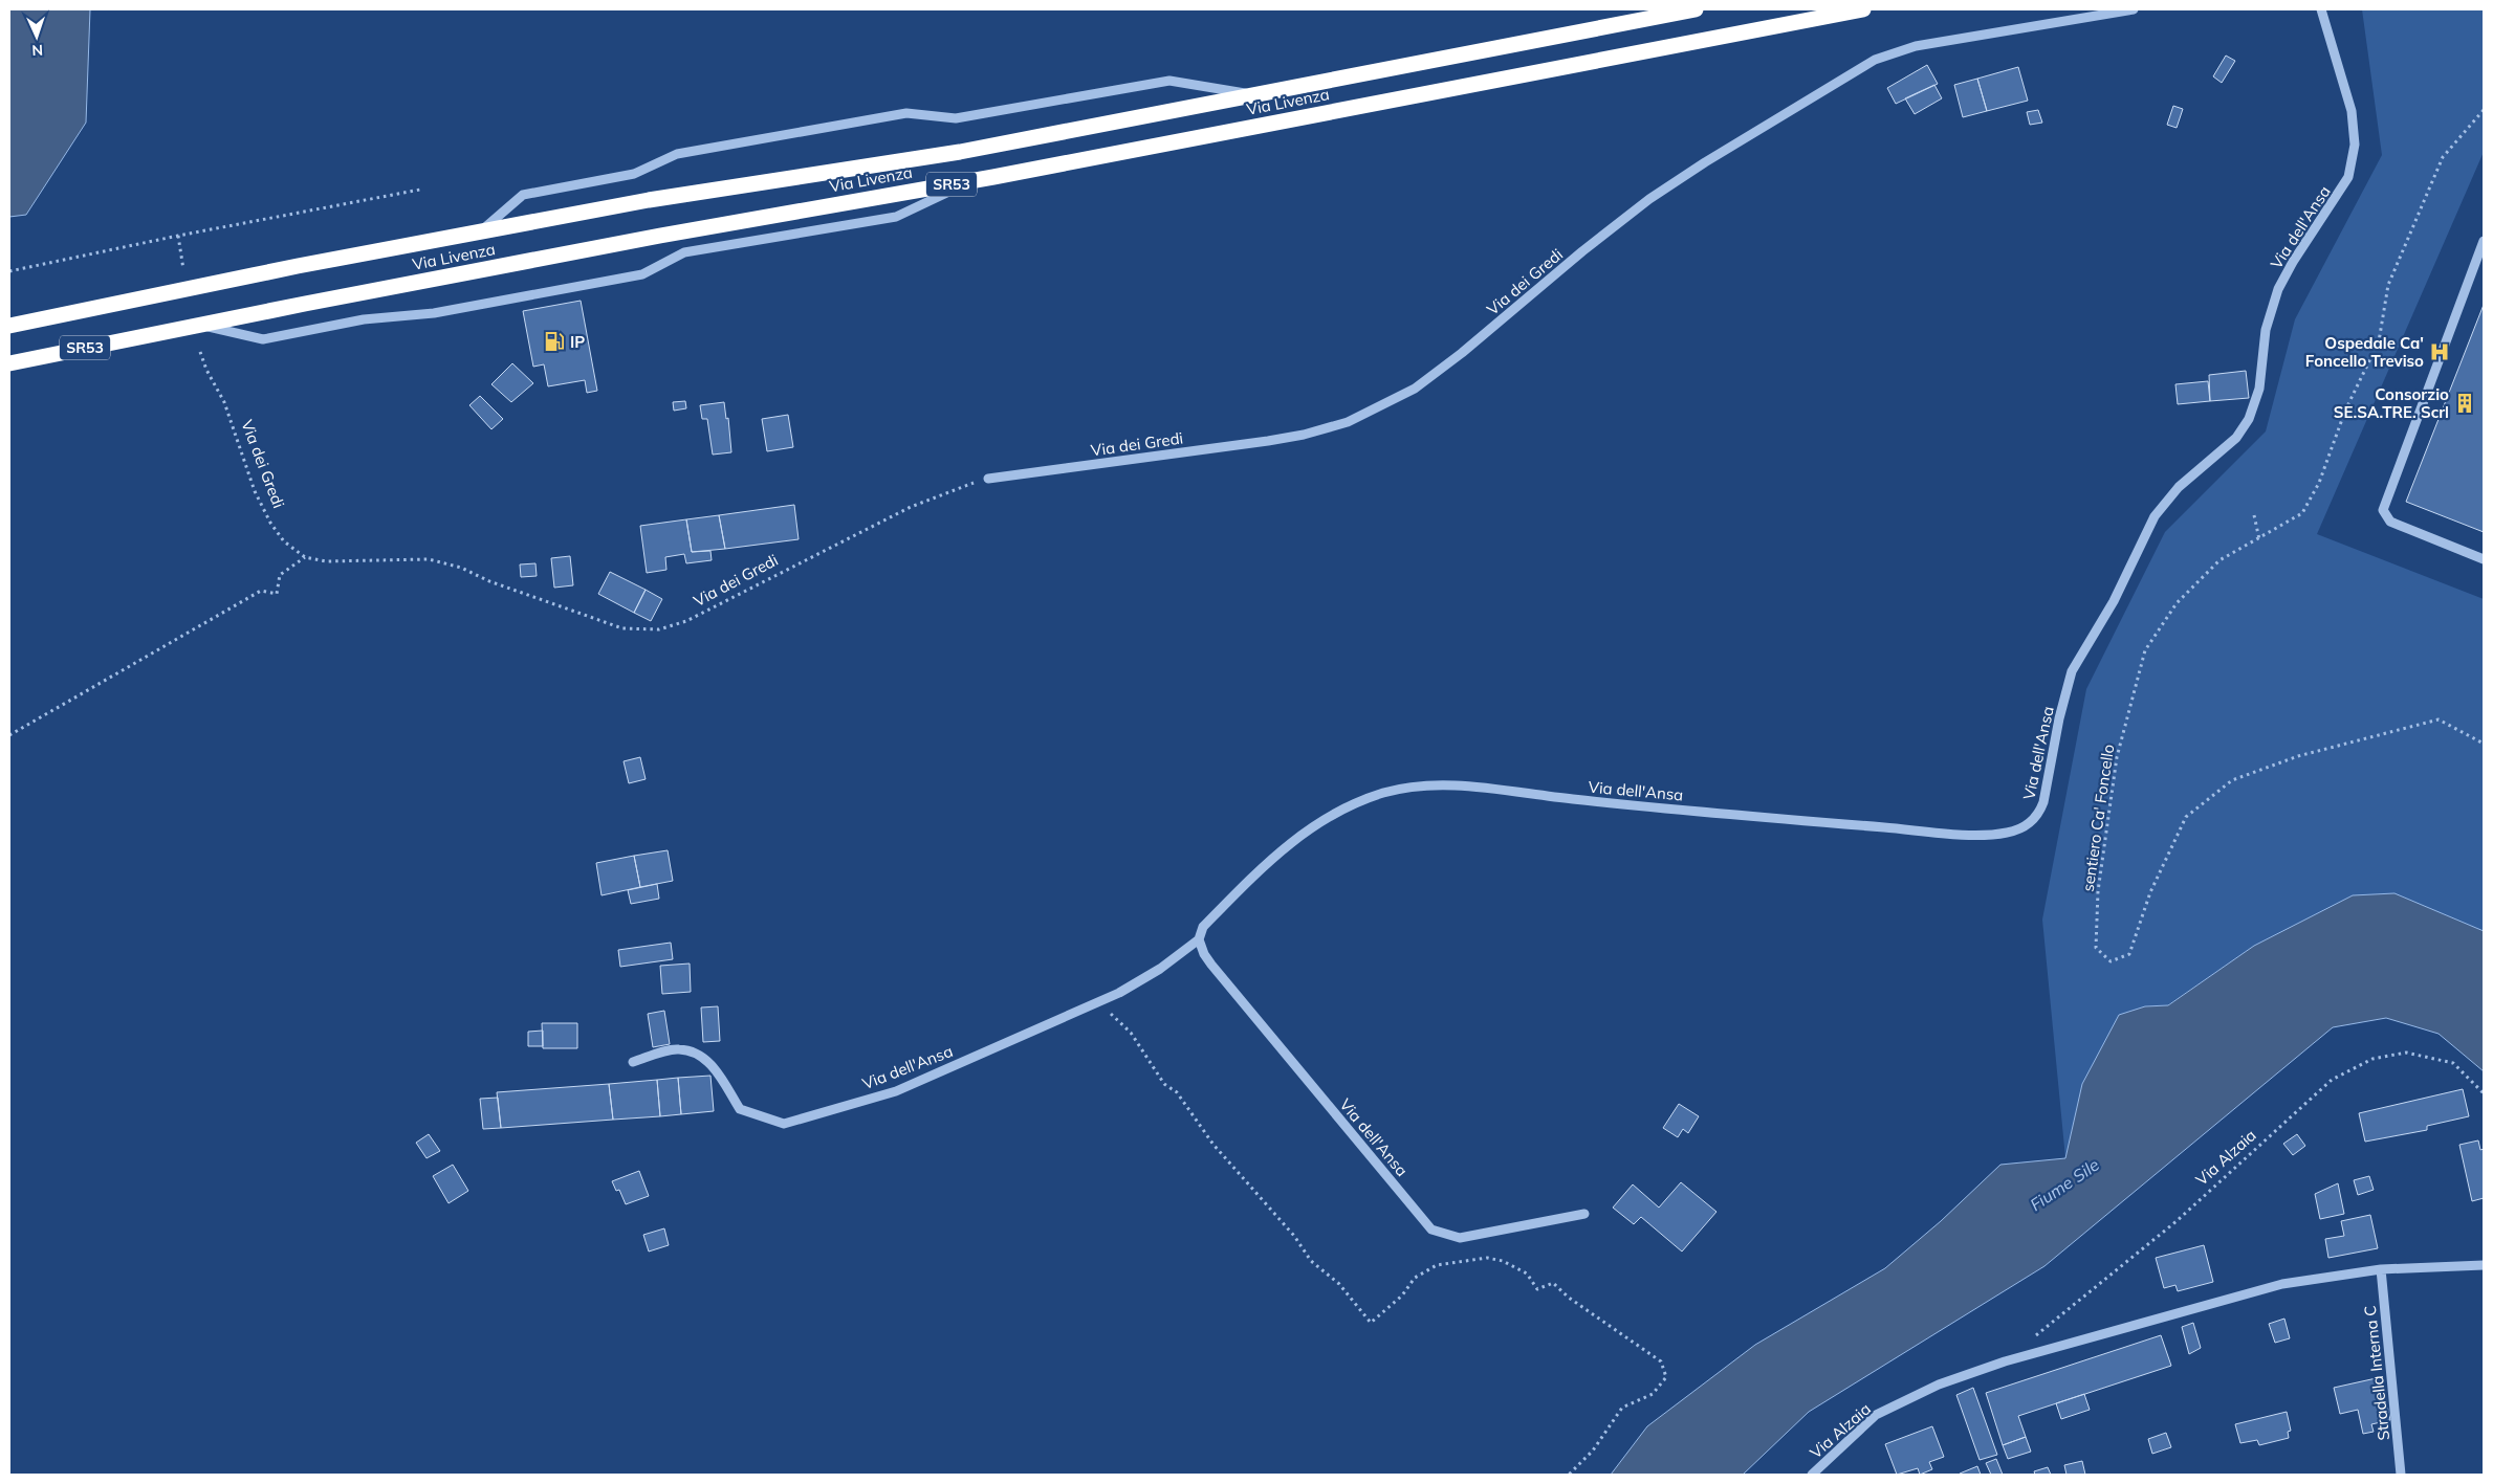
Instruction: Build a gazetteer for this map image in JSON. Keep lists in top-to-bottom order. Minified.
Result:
{"streets":{"highway":["Via Livenza","SR53"],"street":["Via dell'Ansa","Via dei Gredi","Via Alzaia","Stradella Interna C"],"path":["sentiero Ca' Foncello"]},"crossings":[["Via Alzaia","Stradella Interna C"]],"water":["Fiume Sile"],"places":{"fuel station":["IP"],"hospital":["Ospedale Ca' Foncello Treviso"],"building":["Consorzio SE.SA.TRE. Scrl"]},"north":"bottom"}
